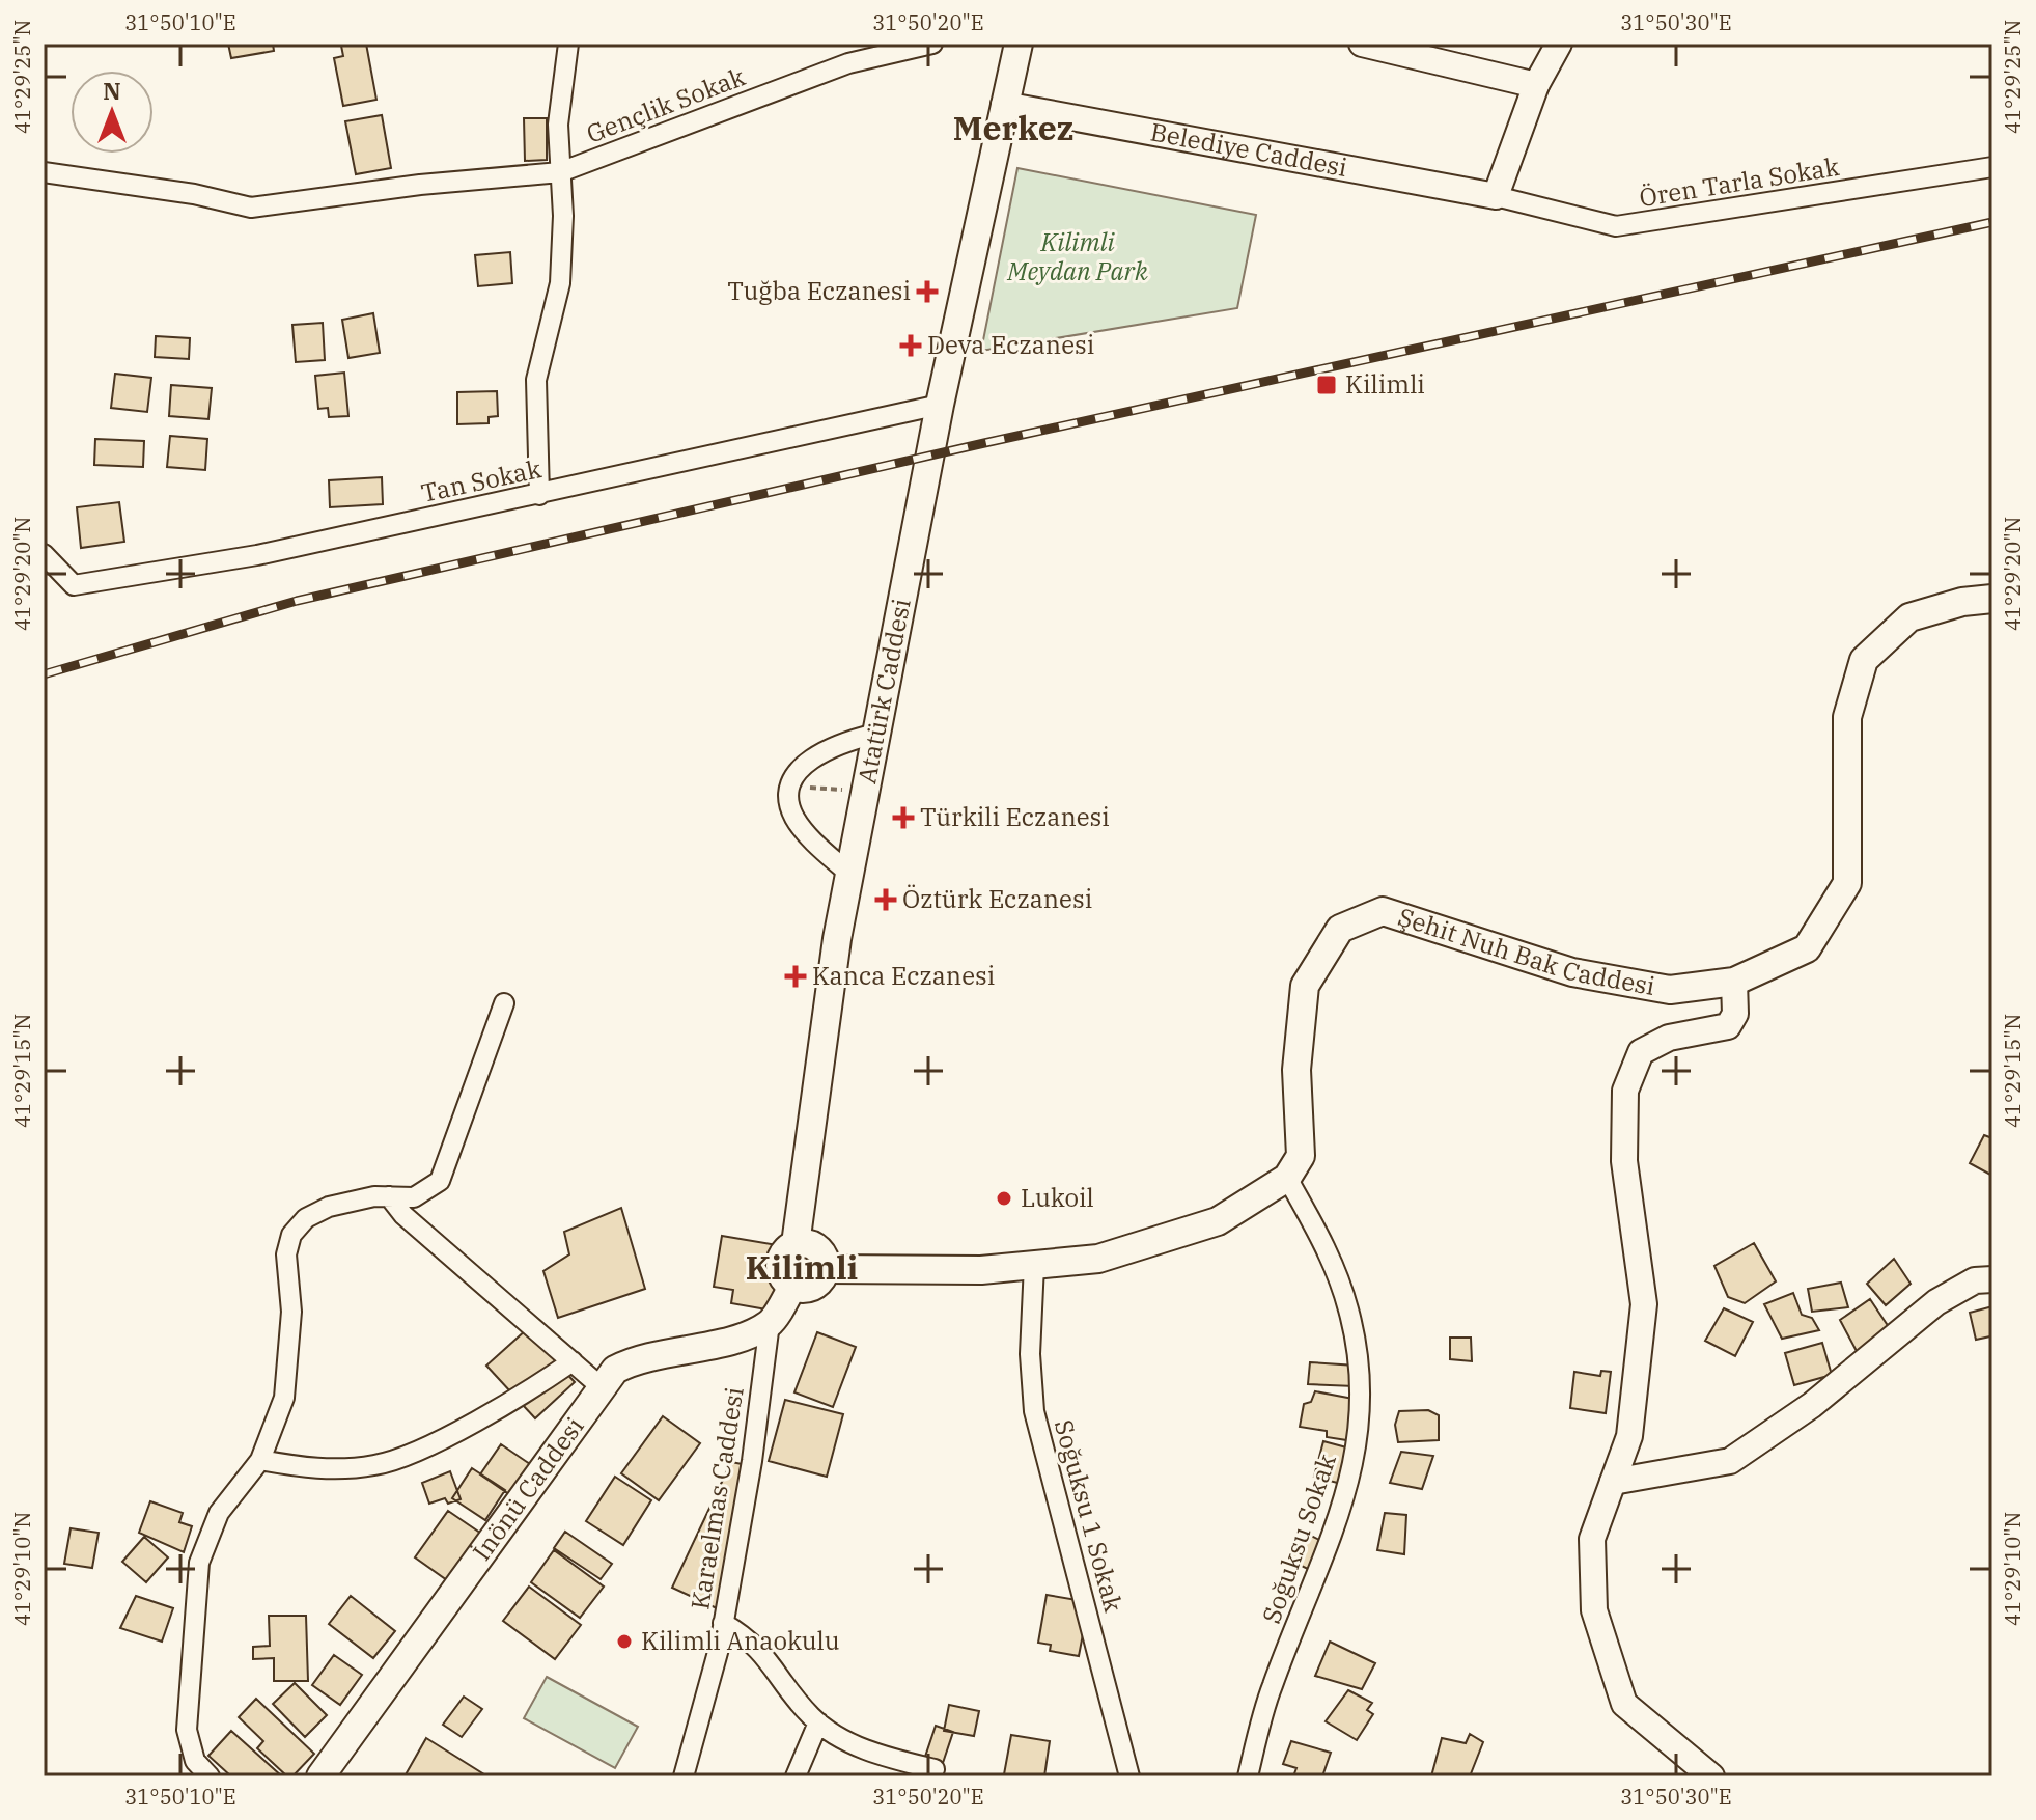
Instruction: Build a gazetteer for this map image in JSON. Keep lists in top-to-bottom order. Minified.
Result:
{"streets":{"main road":["Atatürk Caddesi","Şehit Nuh Bak Caddesi","İnönü Caddesi"],"street":["Gençlik Sokak","Belediye Caddesi","Ören Tarla Sokak","Tan Sokak","Karaelmas Caddesi","Soğuksu 1 Sokak","Soğuksu Sokak"]},"crossings":[["Belediye Caddesi","Ören Tarla Sokak"],["Belediye Caddesi","Atatürk Caddesi"],["Tan Sokak","Atatürk Caddesi"],["Şehit Nuh Bak Caddesi","Soğuksu Sokak"],["İnönü Caddesi","Karaelmas Caddesi"]],"districts":["Merkez","Kilimli"],"parks":["Kilimli Meydan Park"],"places":{"health":["Tuğba Eczanesi","Deva Eczanesi","Türkili Eczanesi","Öztürk Eczanesi","Kanca Eczanesi"],"transit":["Kilimli"],"other":["Lukoil","Kilimli Anaokulu"]},"north":"top","coordinates":["31°50'10\"E","31°50'20\"E","31°50'30\"E","41°29'25\"N","41°29'20\"N","41°29'15\"N","41°29'10\"N"]}
